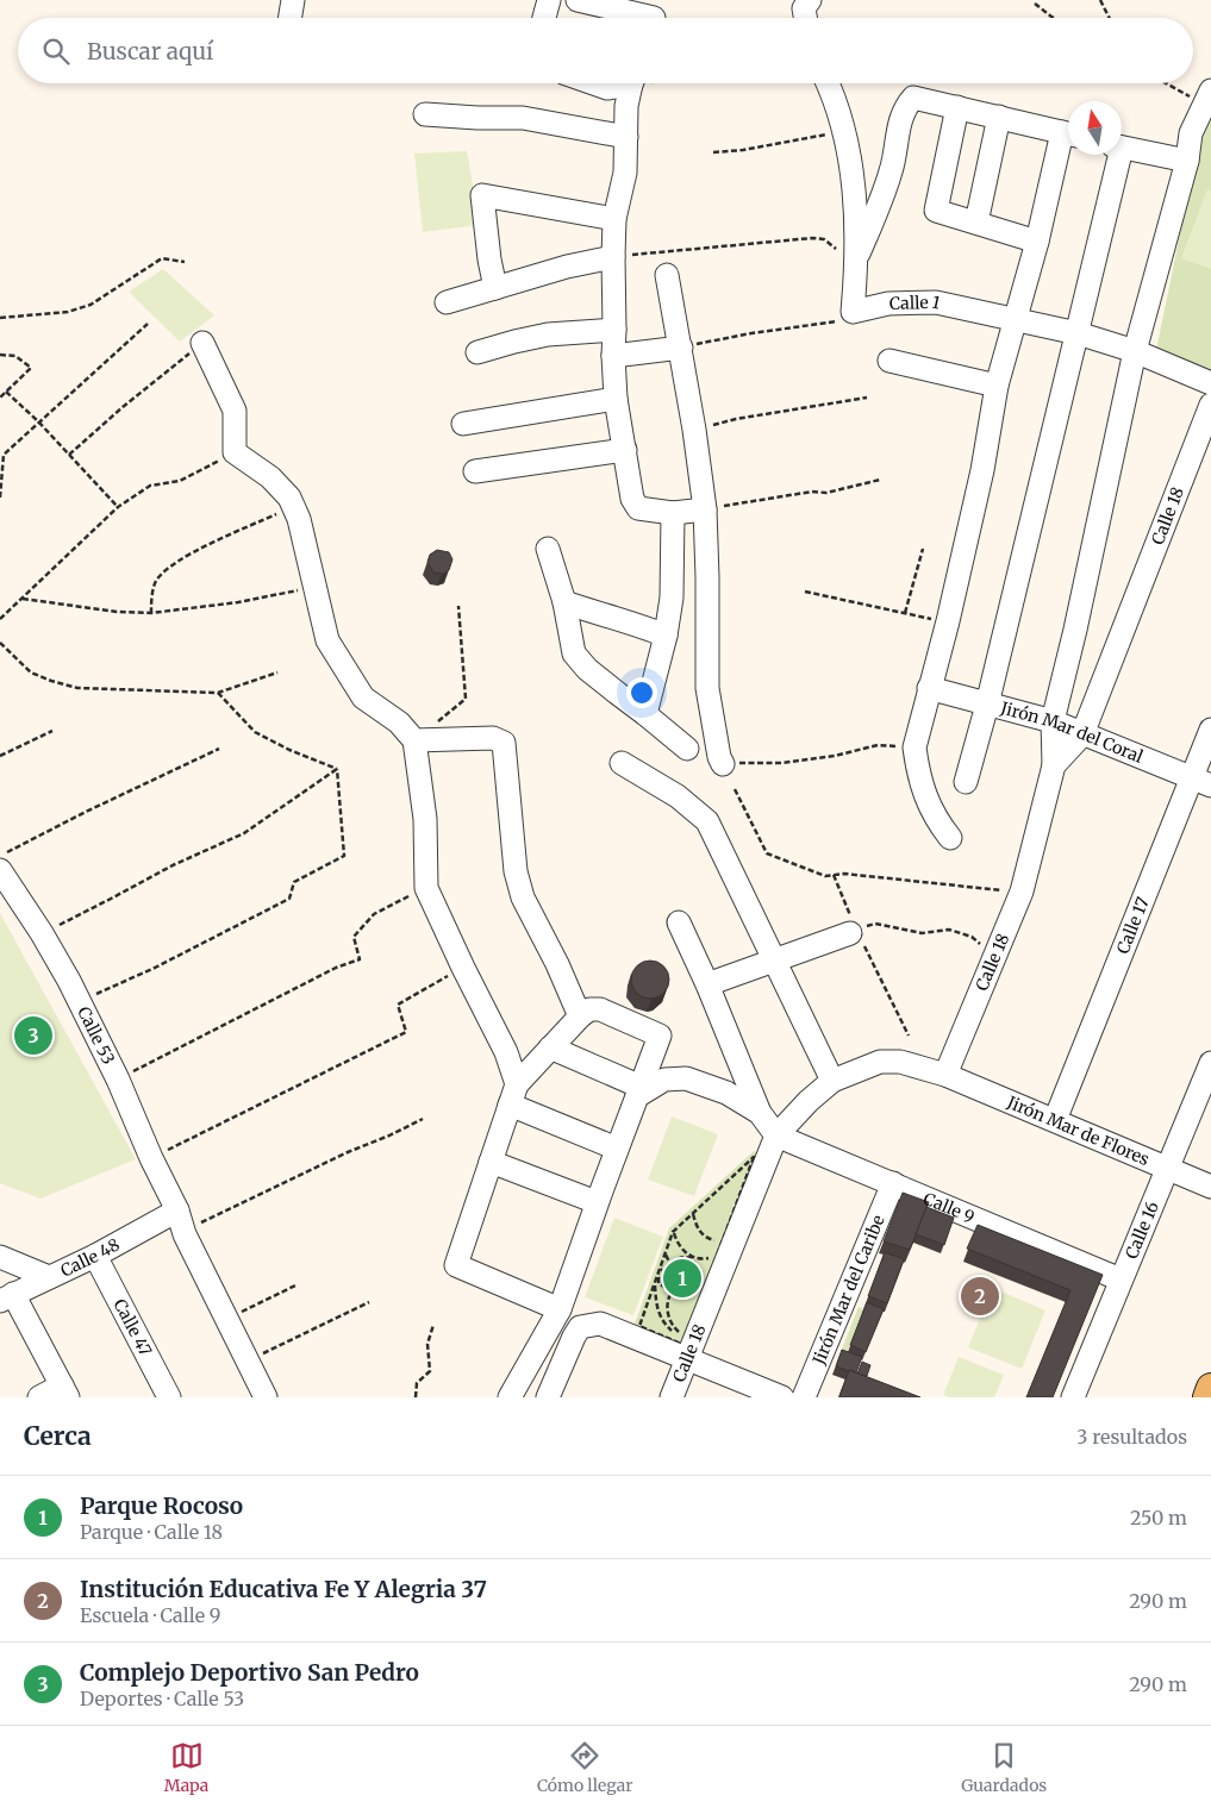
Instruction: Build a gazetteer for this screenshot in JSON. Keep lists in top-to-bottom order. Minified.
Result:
{"streets":{"street":["Calle 1","Calle 18","Jirón Mar del Coral","Calle 17","Calle 53","Jirón Mar de Flores","Calle 9","Calle 16","Calle 48","Jirón Mar del Caribe","Calle 47"]},"crossings":[["Calle 18","Jirón Mar del Coral"],["Calle 18","Jirón Mar de Flores"],["Calle 18","Calle 9"],["Jirón Mar del Coral","Calle 17"],["Calle 17","Jirón Mar de Flores"],["Calle 53","Calle 48"],["Jirón Mar de Flores","Calle 16"],["Calle 9","Calle 16"],["Calle 9","Jirón Mar del Caribe"],["Calle 48","Calle 47"]],"north":"top","page":{"search":"Buscar aquí","pins":["3","1","2"],"heading":["Cerca","3 resultados"],"list":[{"mark":"1","name":"Parque Rocoso","note":"Parque · Calle 18","value":"250 m"},{"mark":"2","name":"Institución Educativa Fe Y Alegria 37","note":"Escuela · Calle 9","value":"290 m"},{"mark":"3","name":"Complejo Deportivo San Pedro","note":"Deportes · Calle 53","value":"290 m"}],"nav":["Mapa","Cómo llegar","Guardados"]}}
